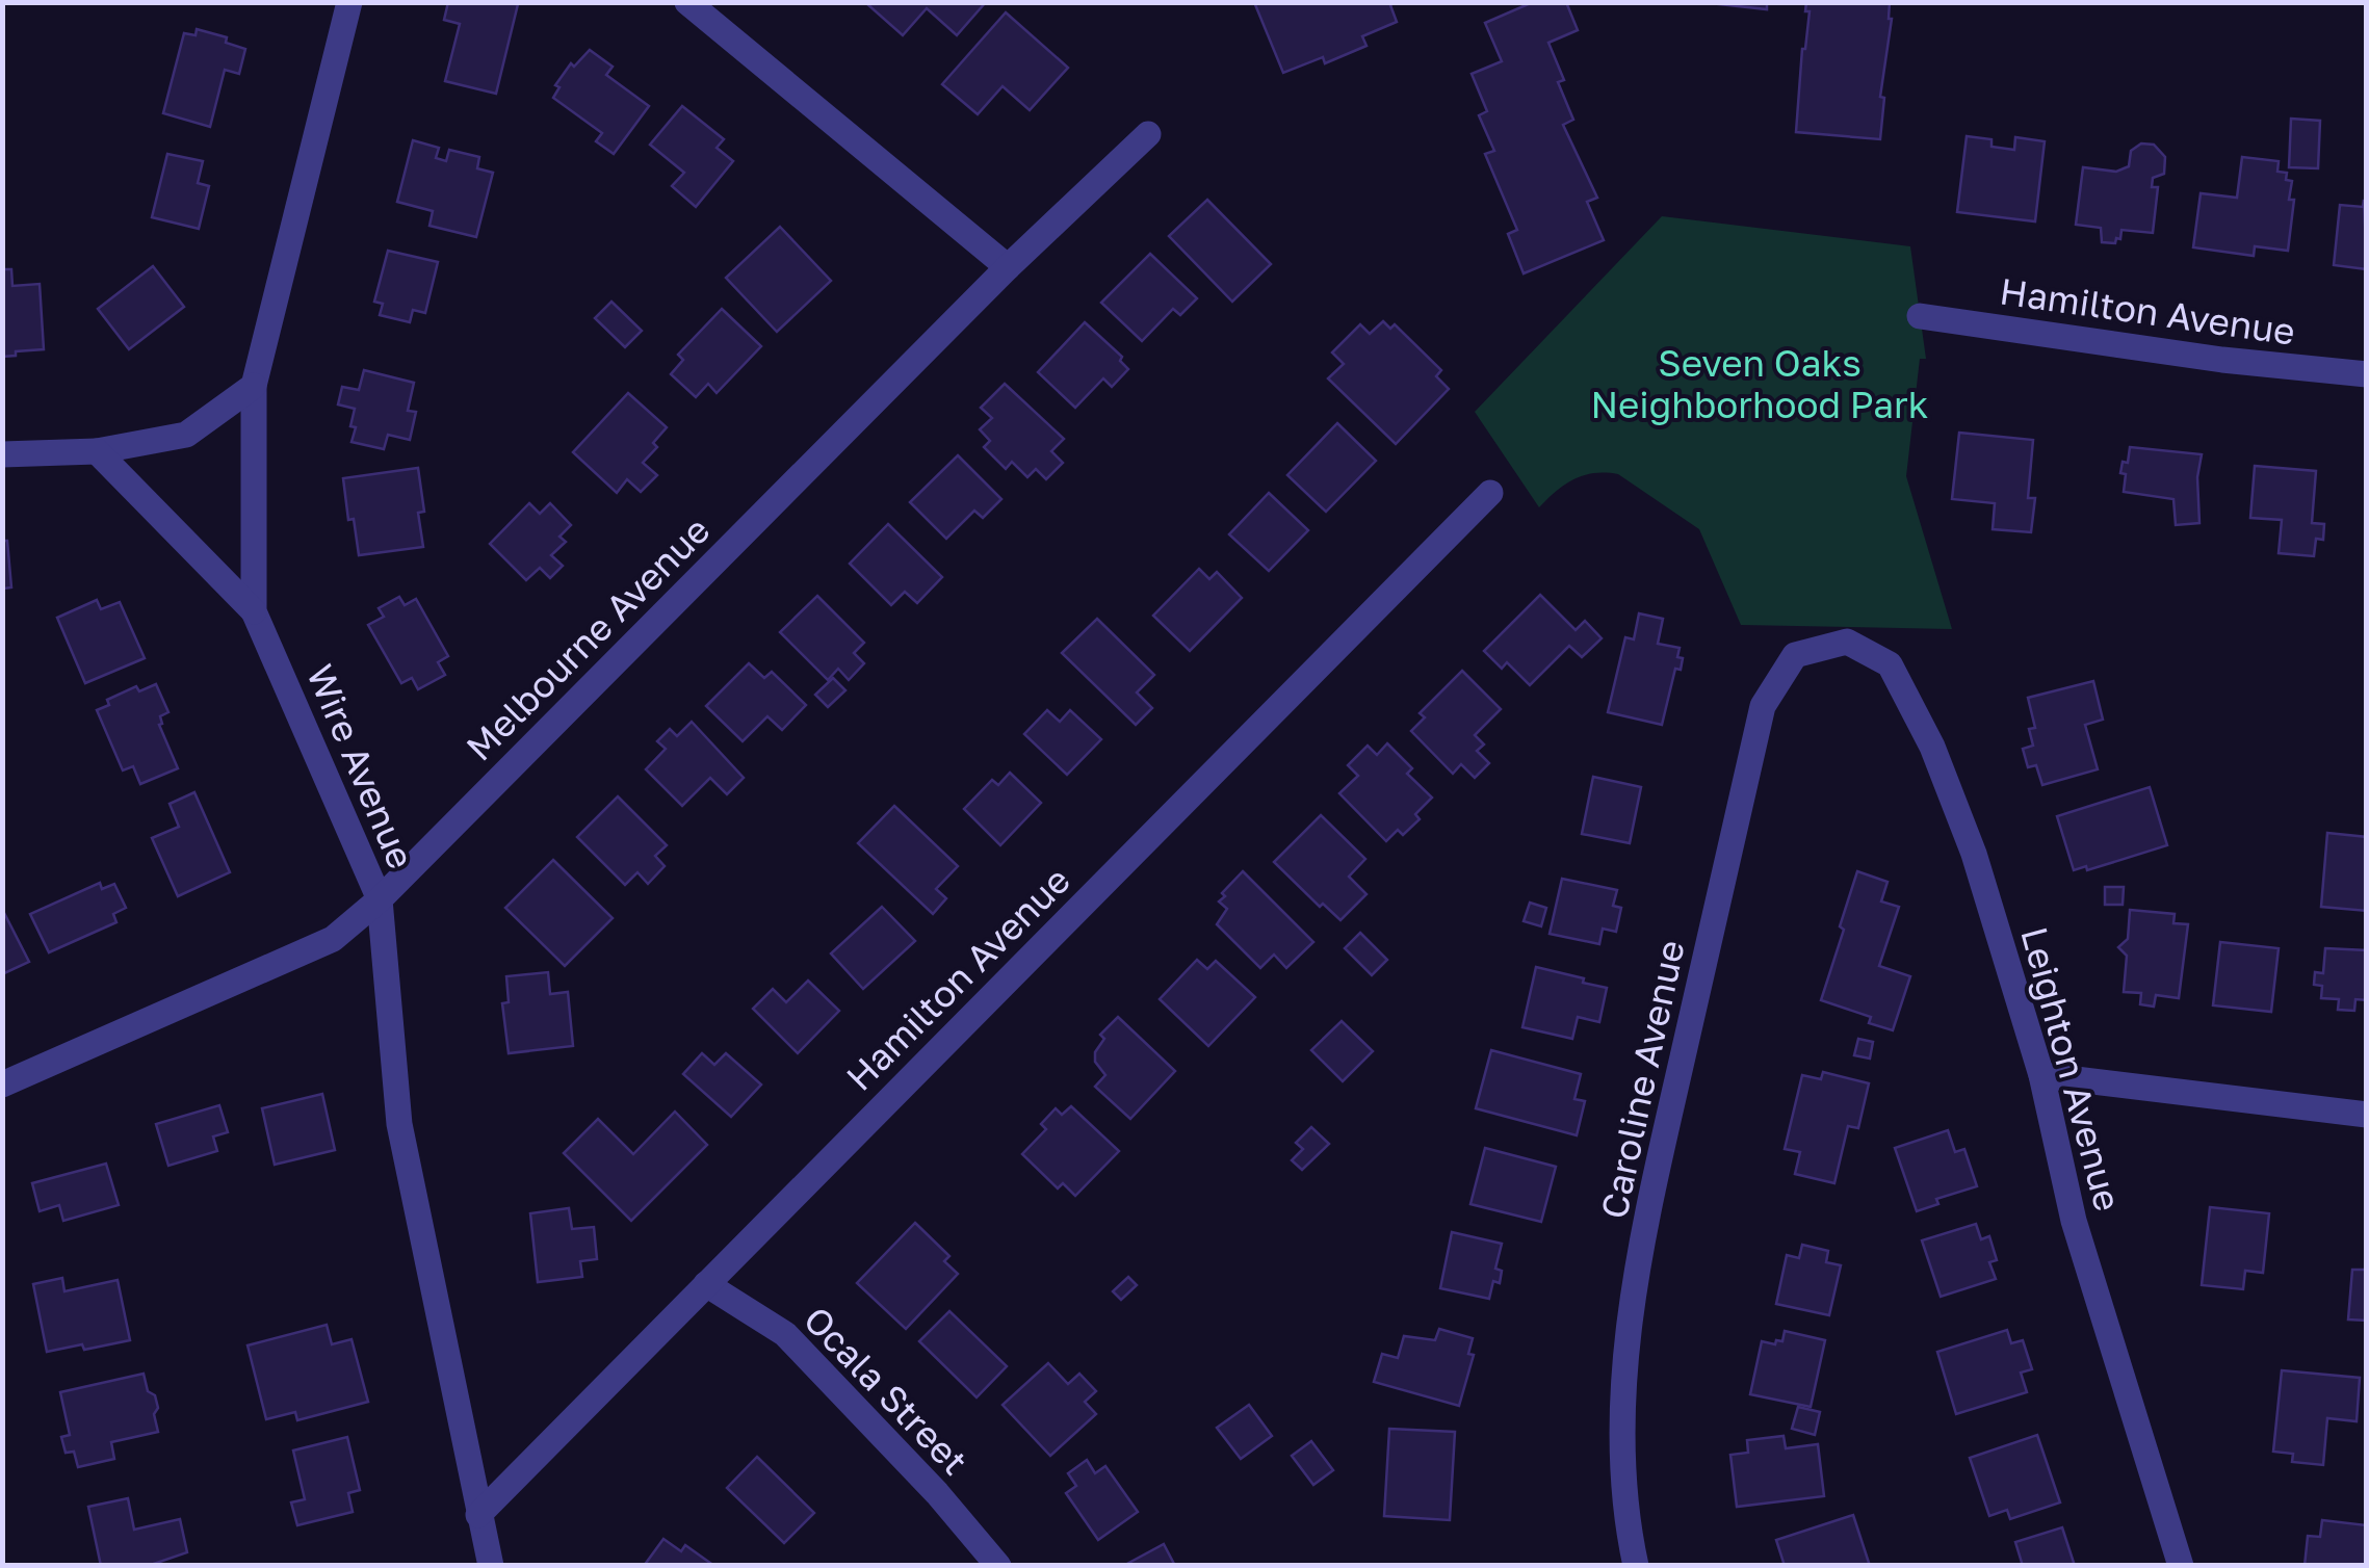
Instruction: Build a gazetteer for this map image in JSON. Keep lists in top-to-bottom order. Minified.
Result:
{"streets":{"street":["Hamilton Avenue","Melbourne Avenue","Wire Avenue","Leighton Avenue","Caroline Avenue","Ocala Street"]},"crossings":[["Hamilton Avenue","Wire Avenue"],["Hamilton Avenue","Ocala Street"],["Melbourne Avenue","Wire Avenue"],["Leighton Avenue","Caroline Avenue"]],"parks":["Seven Oaks Neighborhood Park"]}
